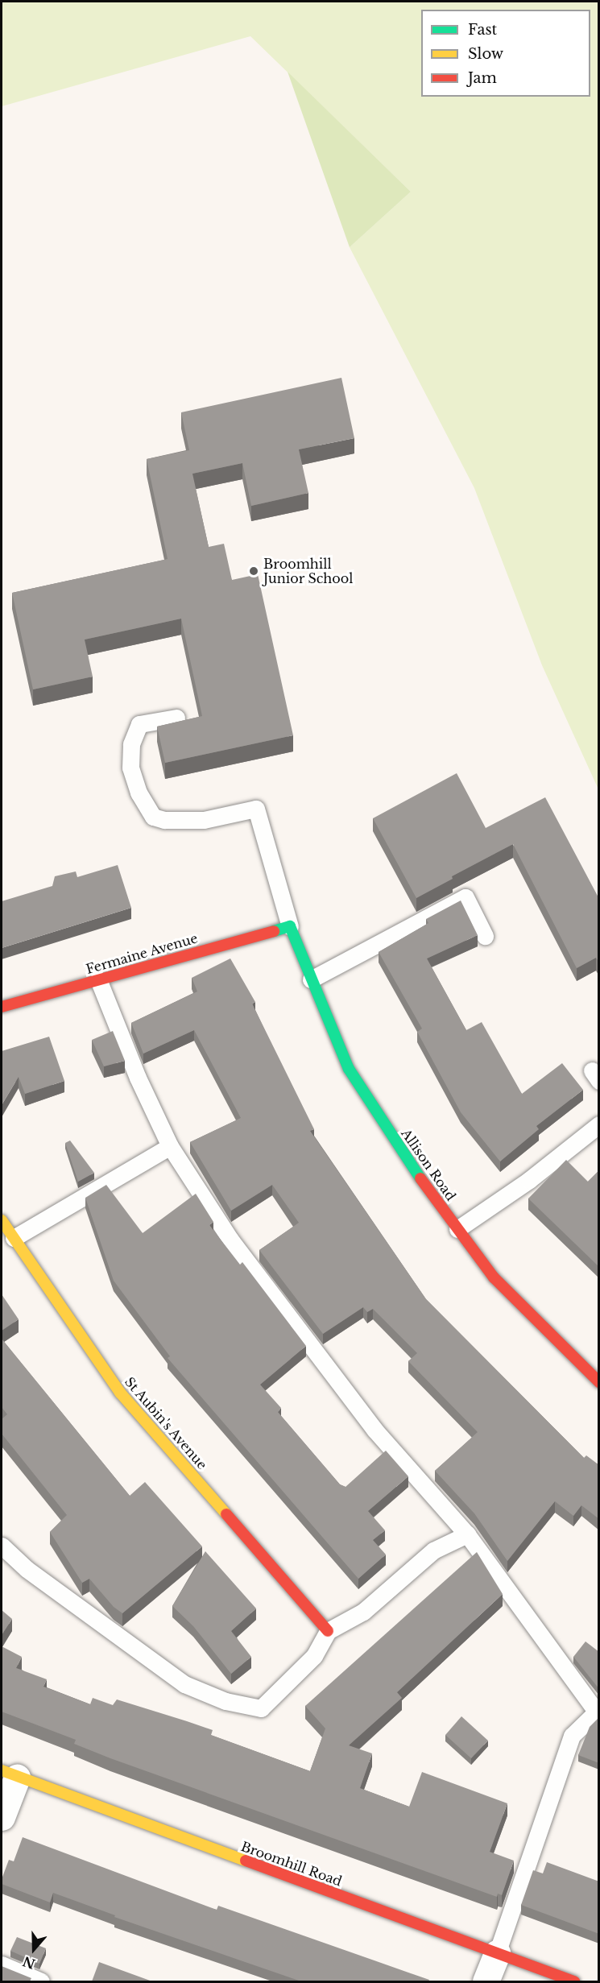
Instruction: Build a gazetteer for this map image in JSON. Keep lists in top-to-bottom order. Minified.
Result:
{"streets":{"street":["Fermaine Avenue","Allison Road","St Aubin's Avenue","Broomhill Road"]},"crossings":[["Fermaine Avenue","Allison Road"]],"places":["Broomhill Junior School"],"legend":["Fast","Slow","Jam"],"north":"bottom"}
